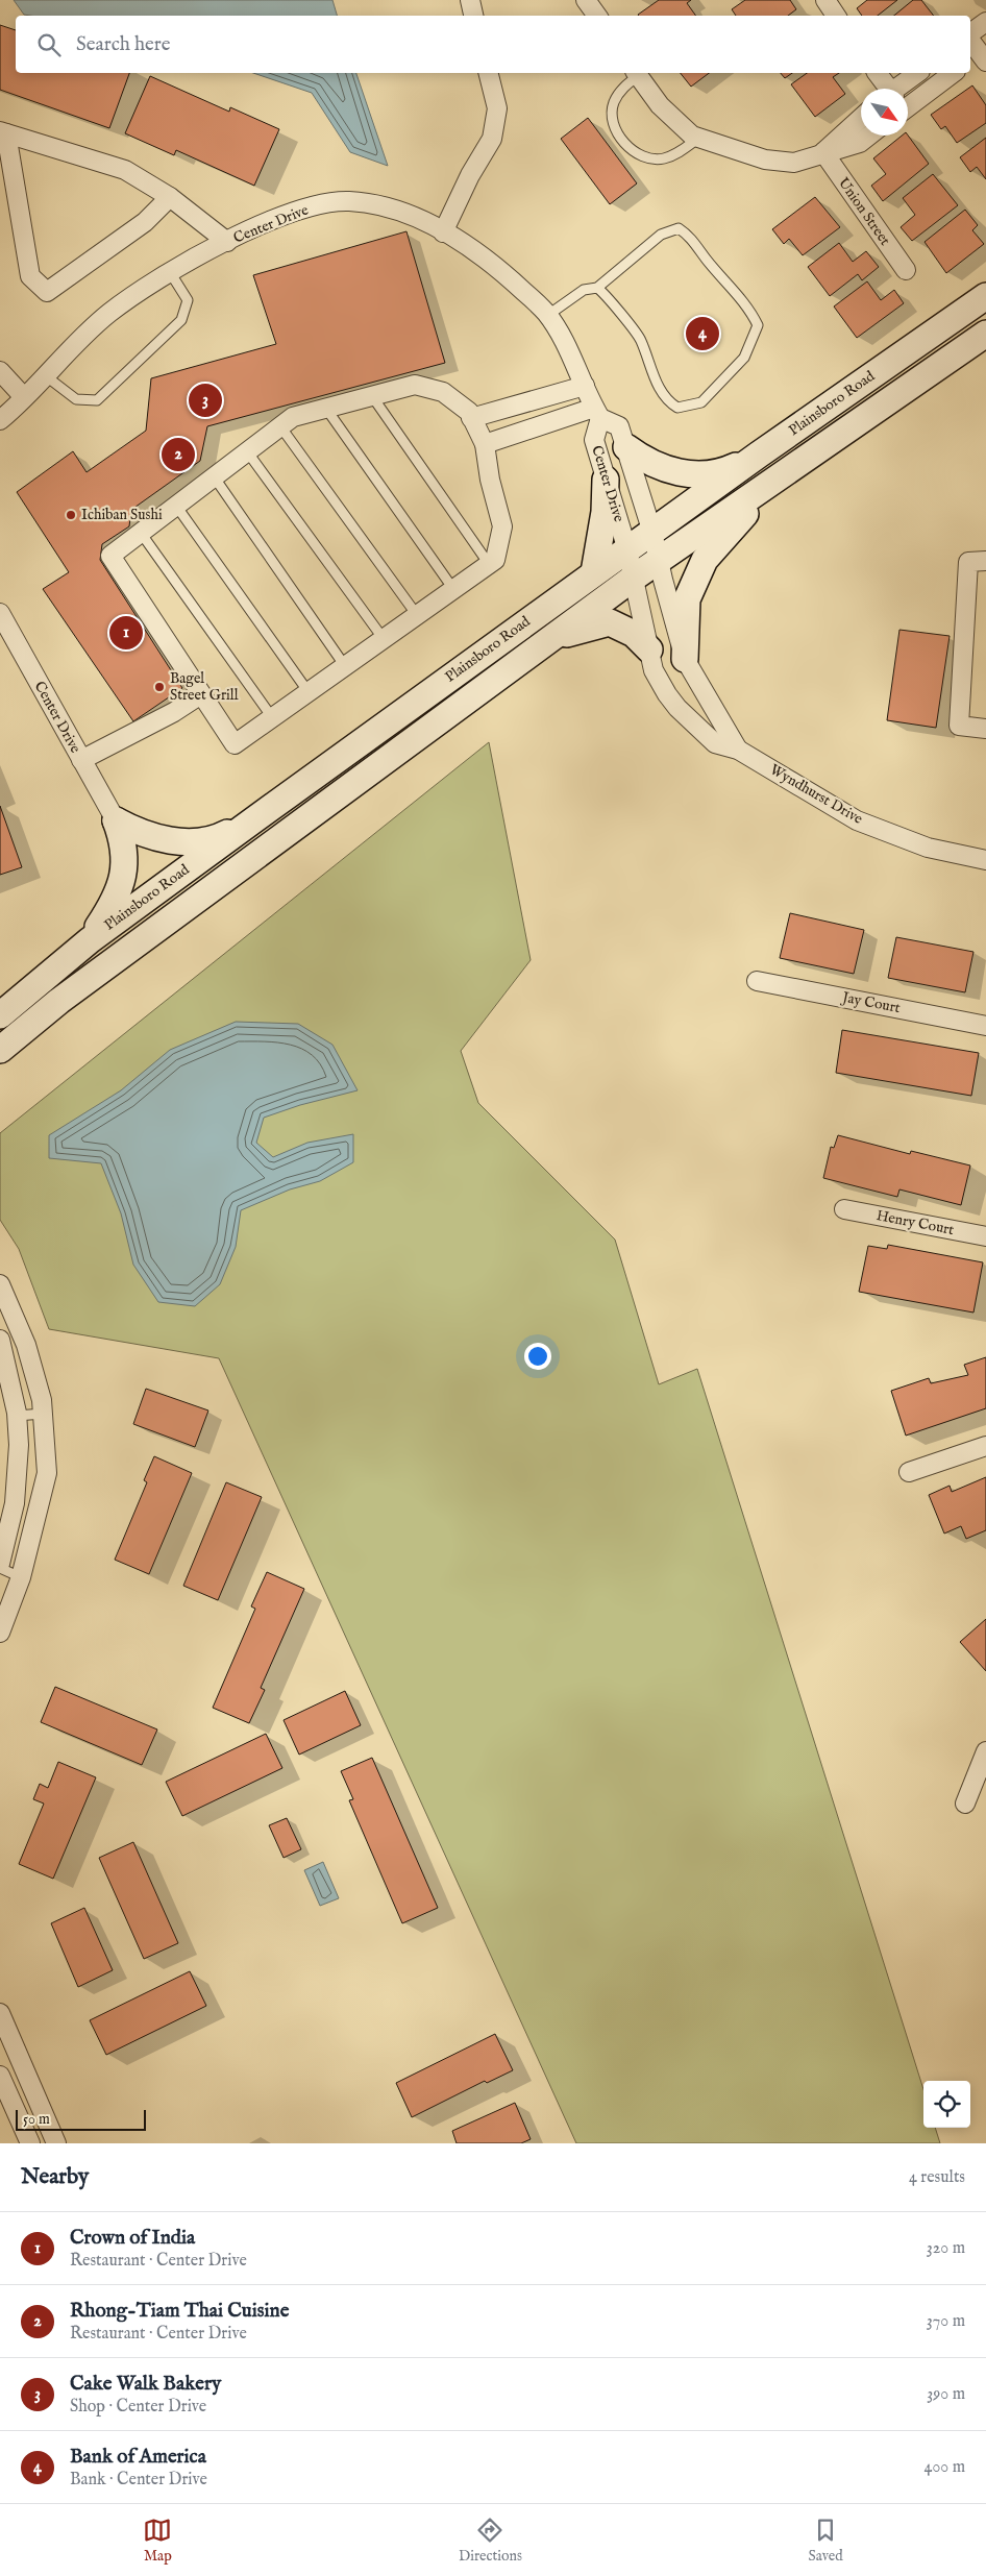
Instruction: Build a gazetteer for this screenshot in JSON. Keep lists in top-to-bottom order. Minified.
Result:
{"streets":{"street":["Union Street","Center Drive","Plainsboro Road","Wyndhurst Drive","Jay Court","Henry Court"]},"crossings":[["Center Drive","Plainsboro Road"],["Center Drive","Wyndhurst Drive"],["Plainsboro Road","Wyndhurst Drive"]],"places":["Ichiban Sushi","Bagel Street Grill"],"scale_bar":"50 m","north":"bottom right","page":{"search":"Search here","pins":["4","3","2","1"],"scale":"50 m","heading":["Nearby","4 results"],"list":[{"mark":"1","name":"Crown of India","note":"Restaurant · Center Drive","value":"320 m"},{"mark":"2","name":"Rhong-Tiam Thai Cuisine","note":"Restaurant · Center Drive","value":"370 m"},{"mark":"3","name":"Cake Walk Bakery","note":"Shop · Center Drive","value":"390 m"},{"mark":"4","name":"Bank of America","note":"Bank · Center Drive","value":"400 m"}],"nav":["Map","Directions","Saved"]}}
